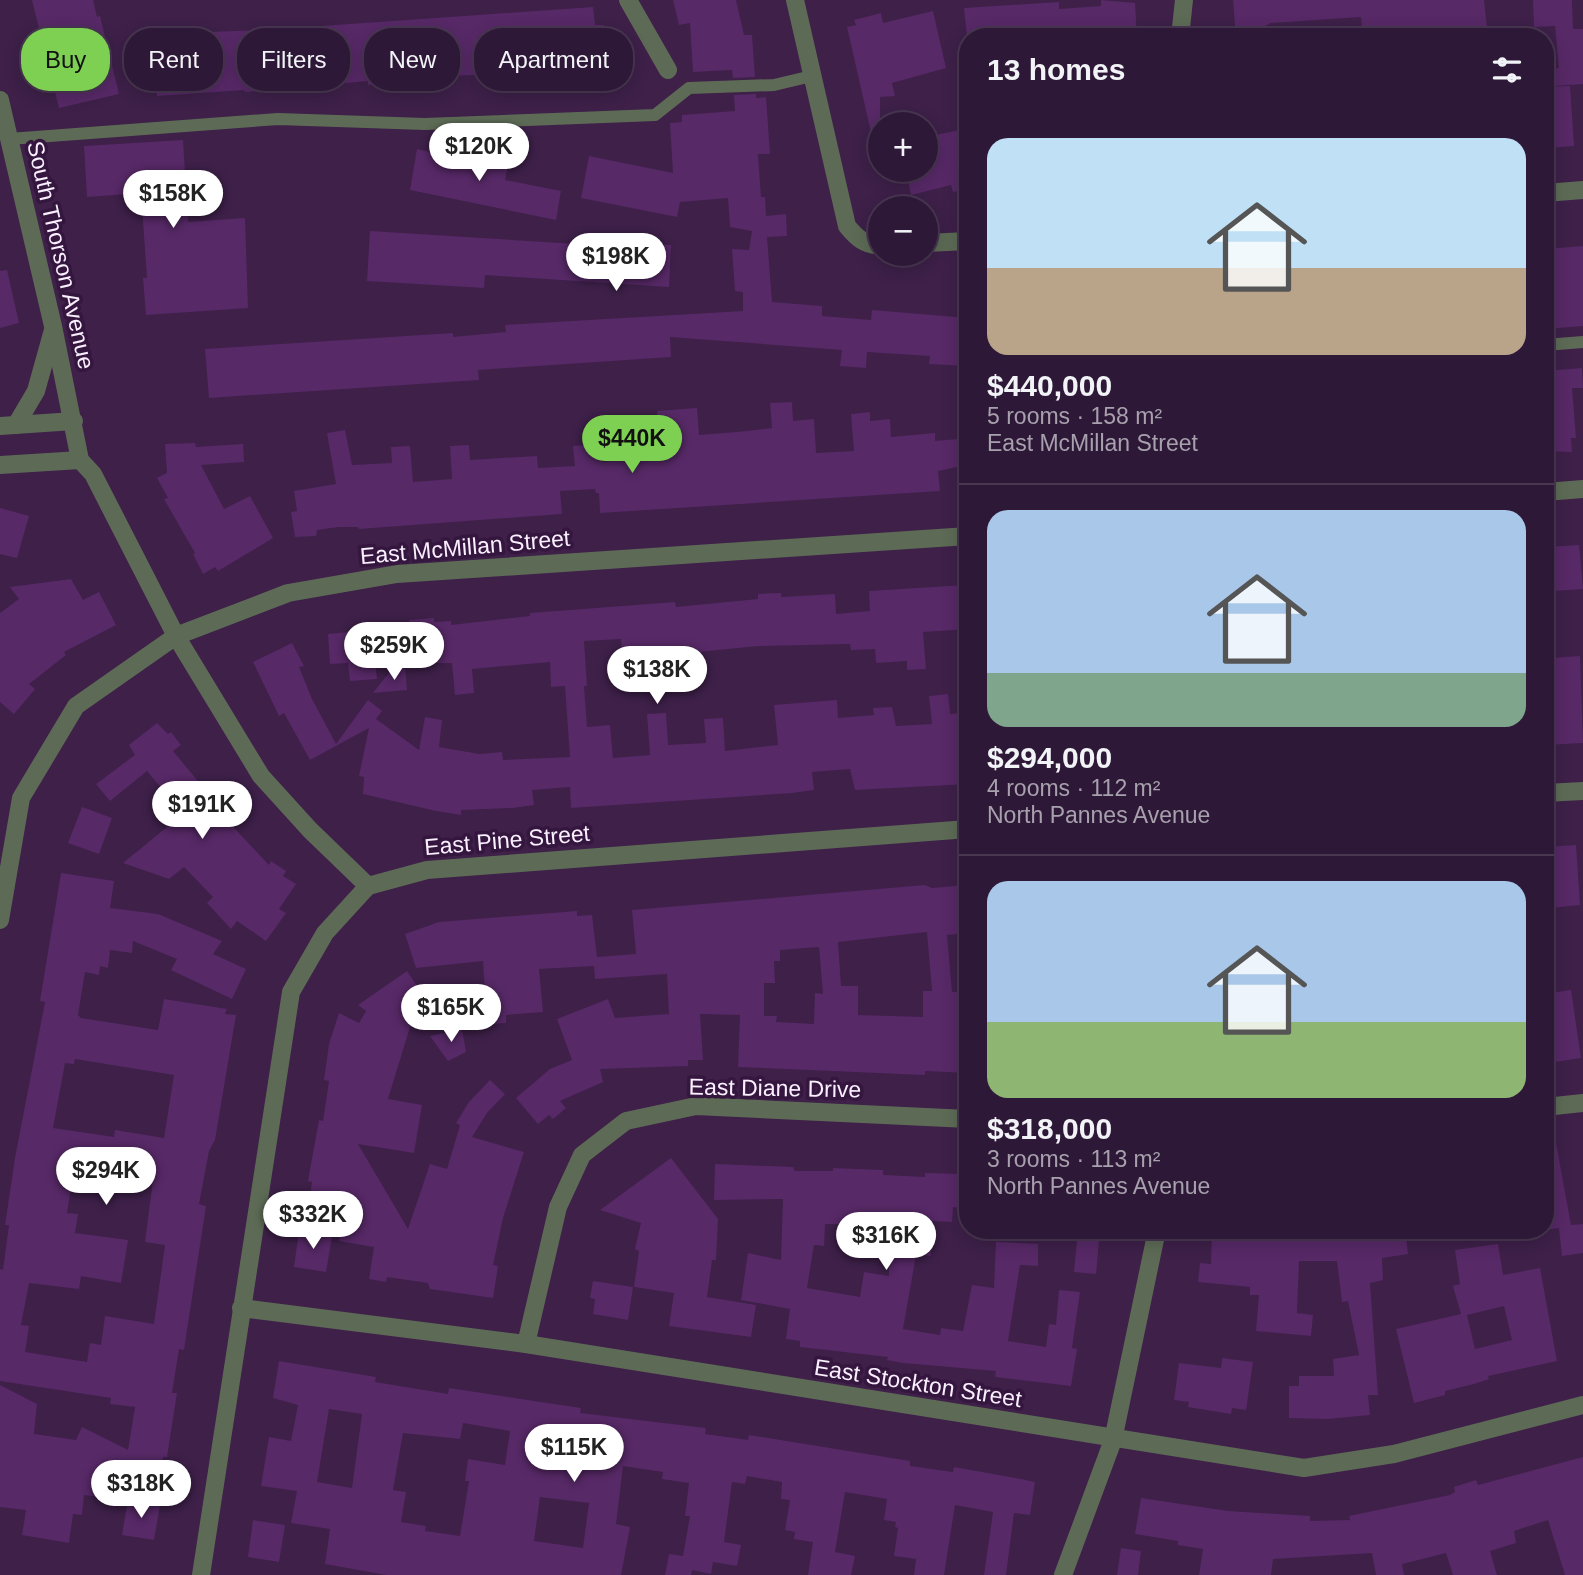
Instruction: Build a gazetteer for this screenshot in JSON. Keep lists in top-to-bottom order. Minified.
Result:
{"streets":{"street":["South Thorson Avenue","East McMillan Street","East Pine Street","East Diane Drive","East Stockton Street"]},"crossings":[["East Diane Drive","East Stockton Street"]],"page":{"chip":["Buy","Rent","Filters","New","Apartment"],"heading":"13 homes","map_buttons":["+","−"],"list":[{"name":"$440,000","note":"5 rooms · 158 m² · East McMillan Street"},{"name":"$294,000","note":"4 rooms · 112 m² · North Pannes Avenue"},{"name":"$318,000","note":"3 rooms · 113 m² · North Pannes Avenue"}],"price":["$120K","$158K","$198K","$440K","$259K","$138K","$191K","$165K","$294K","$332K","$316K","$115K","$318K"]}}
